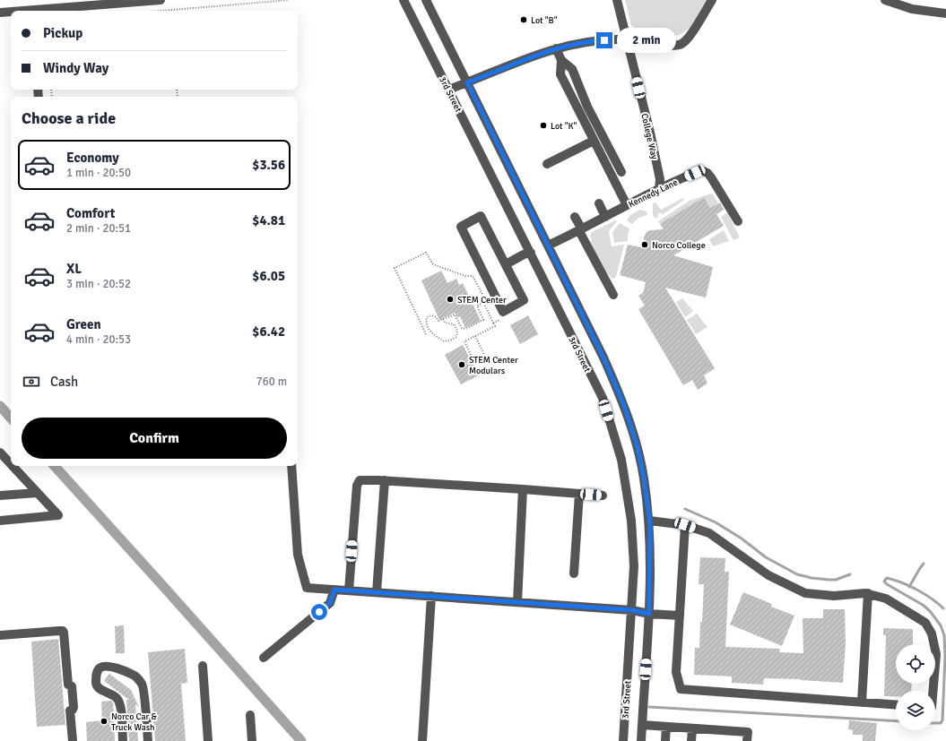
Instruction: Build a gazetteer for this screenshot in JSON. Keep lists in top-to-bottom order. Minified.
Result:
{"streets":{"street":["3rd Street","College Way","Kennedy Lane"]},"crossings":[["3rd Street","Kennedy Lane"],["College Way","Kennedy Lane"]],"places":["Lot \"B\"","Lot \"K\"","Norco College","STEM Center","STEM Center Modulars","Norco Car & Truck Wash"],"page":{"banner":["Pickup","Windy Way"],"bubble":"2 min","heading":"Choose a ride","list":[{"name":"Economy","note":"1 min · 20:50","value":"$3.56"},{"name":"Comfort","note":"2 min · 20:51","value":"$4.81"},{"name":"XL","note":"3 min · 20:52","value":"$6.05"},{"name":"Green","note":"4 min · 20:53","value":"$6.42"}],"pay":["Cash","760 m"],"buttons":"Confirm"}}
